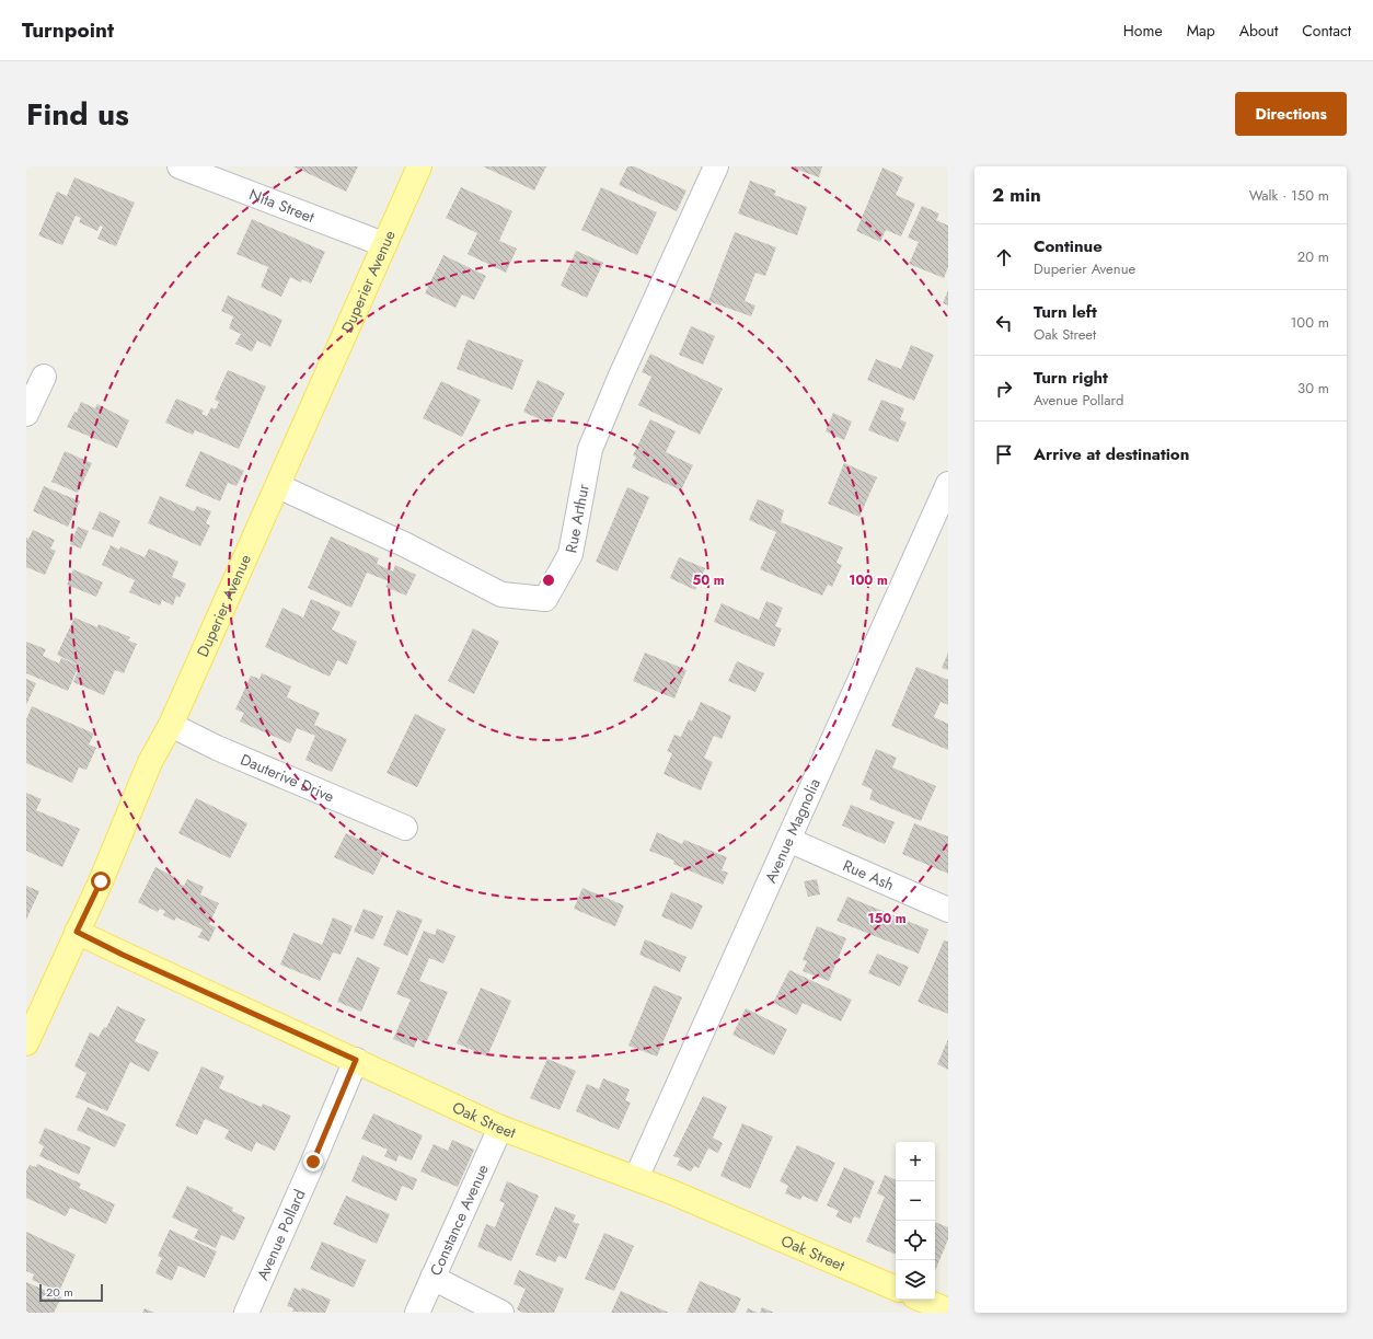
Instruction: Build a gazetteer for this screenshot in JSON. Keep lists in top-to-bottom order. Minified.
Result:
{"streets":{"main road":["Duperier Avenue","Oak Street"],"street":["Nita Street","Rue Arthur","Dauterive Drive","Avenue Magnolia","Rue Ash","Constance Avenue","Avenue Pollard"]},"crossings":[["Nita Street","Duperier Avenue"],["Duperier Avenue","Rue Arthur"],["Duperier Avenue","Dauterive Drive"],["Duperier Avenue","Oak Street"],["Avenue Magnolia","Rue Ash"],["Avenue Magnolia","Oak Street"],["Oak Street","Constance Avenue"],["Oak Street","Avenue Pollard"]],"scale_bar":"20 m","page":{"header":"Turnpoint","nav":["Home","Map","About","Contact"],"title":"Find us","buttons":"Directions","heading":["2 min","Walk · 150 m"],"list":[["Continue","Duperier Avenue","20 m"],["Turn left","Oak Street","100 m"],["Turn right","Avenue Pollard","30 m"],"Arrive at destination"],"map_buttons":["+","−"],"scale":"20 m"},"rings":["50 m","100 m","150 m"]}
